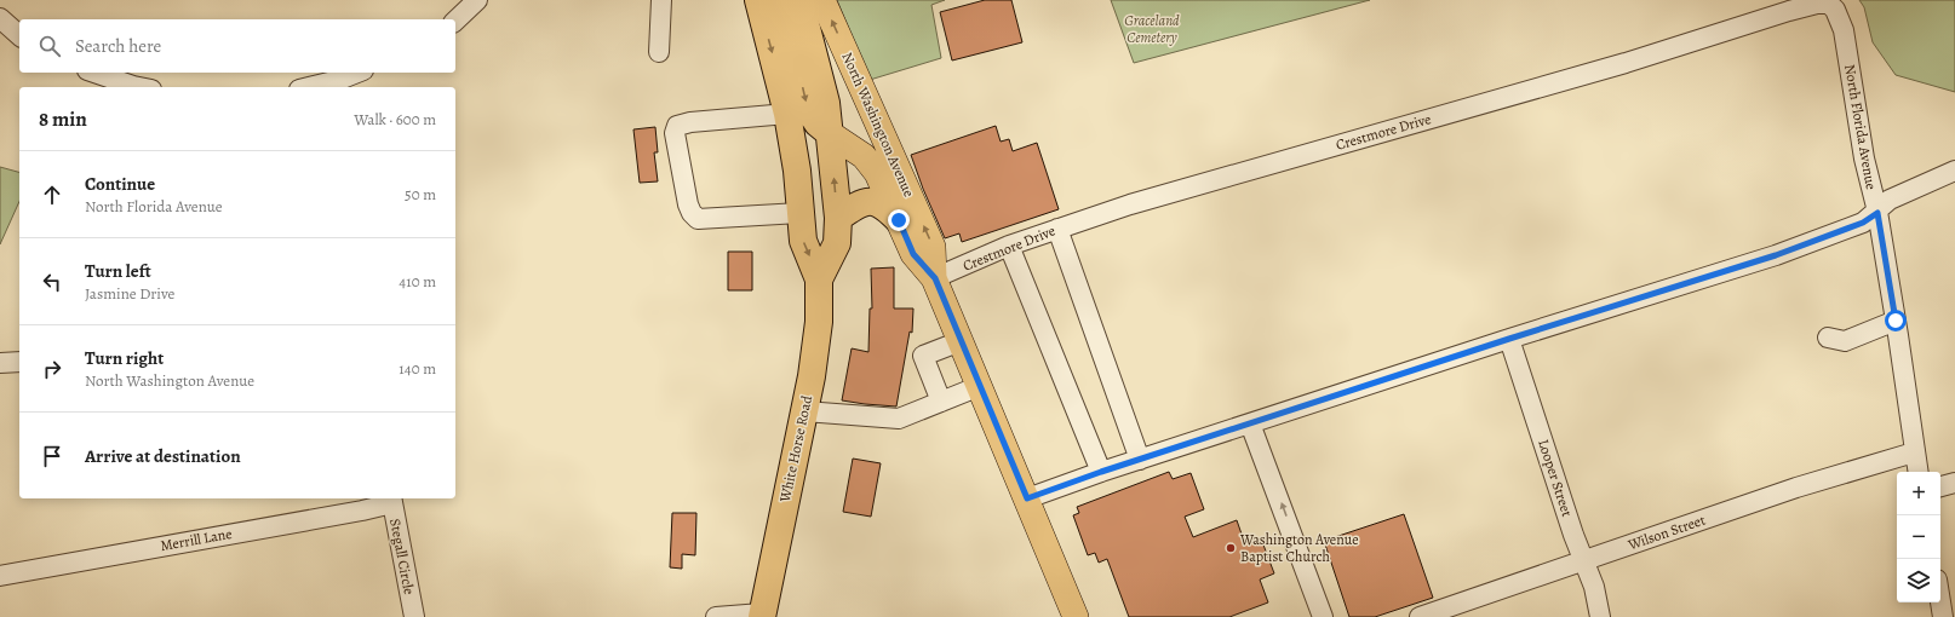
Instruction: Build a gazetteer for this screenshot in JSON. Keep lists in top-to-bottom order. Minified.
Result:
{"streets":{"highway":["White Horse Road"],"main road":["North Washington Avenue"],"street":["North Florida Avenue","Crestmore Drive","Looper Street","Wilson Street","Merrill Lane","Stegall Circle"]},"crossings":[["North Washington Avenue","Crestmore Drive"],["North Washington Avenue","White Horse Road"],["North Florida Avenue","Crestmore Drive"],["North Florida Avenue","Wilson Street"],["Looper Street","Wilson Street"],["Merrill Lane","Stegall Circle"]],"parks":["Graceland Cemetery"],"places":["Washington Avenue Baptist Church"],"page":{"search":"Search here","heading":["8 min","Walk · 600 m"],"list":[["Continue","North Florida Avenue","50 m"],["Turn left","Jasmine Drive","410 m"],["Turn right","North Washington Avenue","140 m"],"Arrive at destination"],"map_buttons":["+","−"]}}
